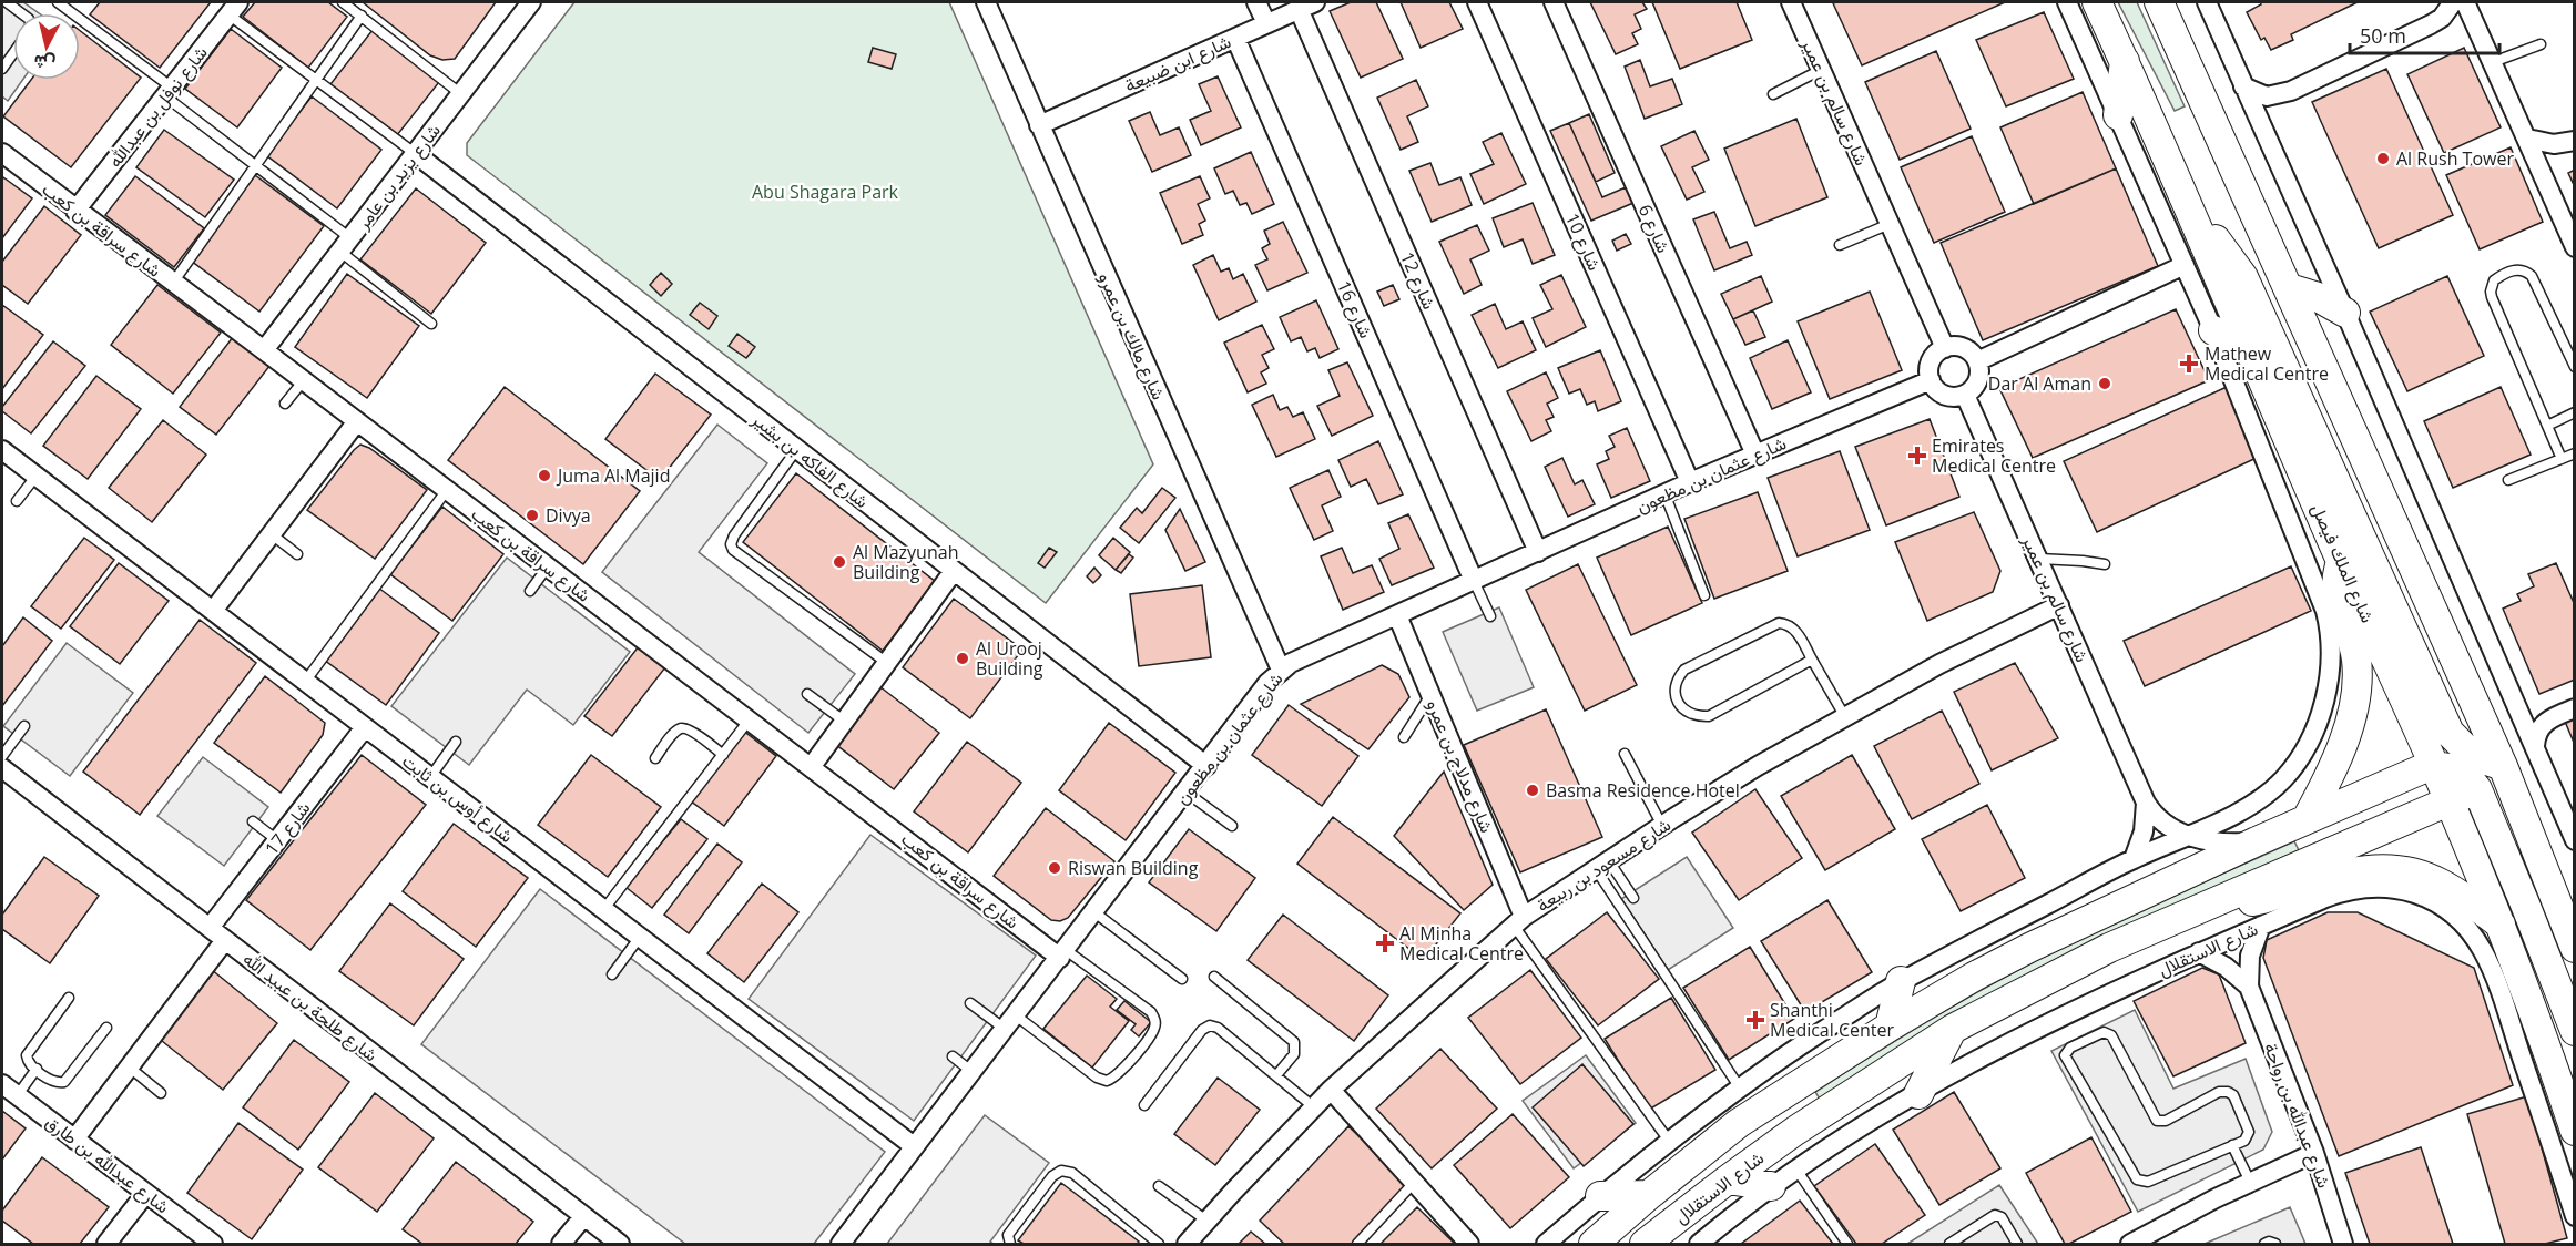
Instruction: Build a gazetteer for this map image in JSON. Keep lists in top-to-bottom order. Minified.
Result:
{"streets":{"main road":["شارع الملك فيصل","شارع الاستقلال"],"street":["شارع ابن ضبيعة","شارع سالم بن عمير","شارع نوفل بن عبدالله","شارع يزيد بن عامر","شارع 6","شارع سراقة بن كعب","شارع 10","شارع 12","شارع 16","شارع مالك بن عمرو","شارع الفاكه بن بشير","شارع عثمان بن مظعون","شارع مدلاج بن عمرو","شارع أوس بن ثابت","شارع 17","شارع مسعود بن ربيعة","شارع طلحة بن عبيد الله","شارع عبدالله بن رواحة","شارع عبدالله بن طارق"]},"crossings":[["شارع ابن ضبيعة","شارع 12"],["شارع ابن ضبيعة","شارع 16"],["شارع ابن ضبيعة","شارع مالك بن عمرو"],["شارع سالم بن عمير","شارع عثمان بن مظعون"],["شارع سالم بن عمير","شارع الملك فيصل"],["شارع سالم بن عمير","شارع مسعود بن ربيعة"],["شارع سالم بن عمير","شارع الاستقلال"],["شارع نوفل بن عبدالله","شارع سراقة بن كعب"],["شارع يزيد بن عامر","شارع سراقة بن كعب"],["شارع يزيد بن عامر","شارع الفاكه بن بشير"],["شارع 6","شارع عثمان بن مظعون"],["شارع سراقة بن كعب","شارع عثمان بن مظعون"],["شارع 10","شارع عثمان بن مظعون"],["شارع 12","شارع عثمان بن مظعون"],["شارع 16","شارع عثمان بن مظعون"],["شارع مالك بن عمرو","شارع عثمان بن مظعون"],["شارع الفاكه بن بشير","شارع عثمان بن مظعون"],["شارع عثمان بن مظعون","شارع مدلاج بن عمرو"],["شارع عثمان بن مظعون","شارع أوس بن ثابت"],["شارع الملك فيصل","شارع الاستقلال"],["شارع مدلاج بن عمرو","شارع مسعود بن ربيعة"],["شارع أوس بن ثابت","شارع 17"],["شارع 17","شارع طلحة بن عبيد الله"],["شارع الاستقلال","شارع عبدالله بن رواحة"]],"parks":["Abu Shagara Park"],"places":{"other":["Al Rush Tower","Dar Al Aman","Juma Al Majid","Divya","Al Mazyunah Building","Al Urooj Building","Basma Residence Hotel","Riswan Building"],"health":["Mathew Medical Centre","Emirates Medical Centre","Al Minha Medical Centre","Shanthi Medical Center"]},"scale_bar":"50 m","north":"bottom"}
